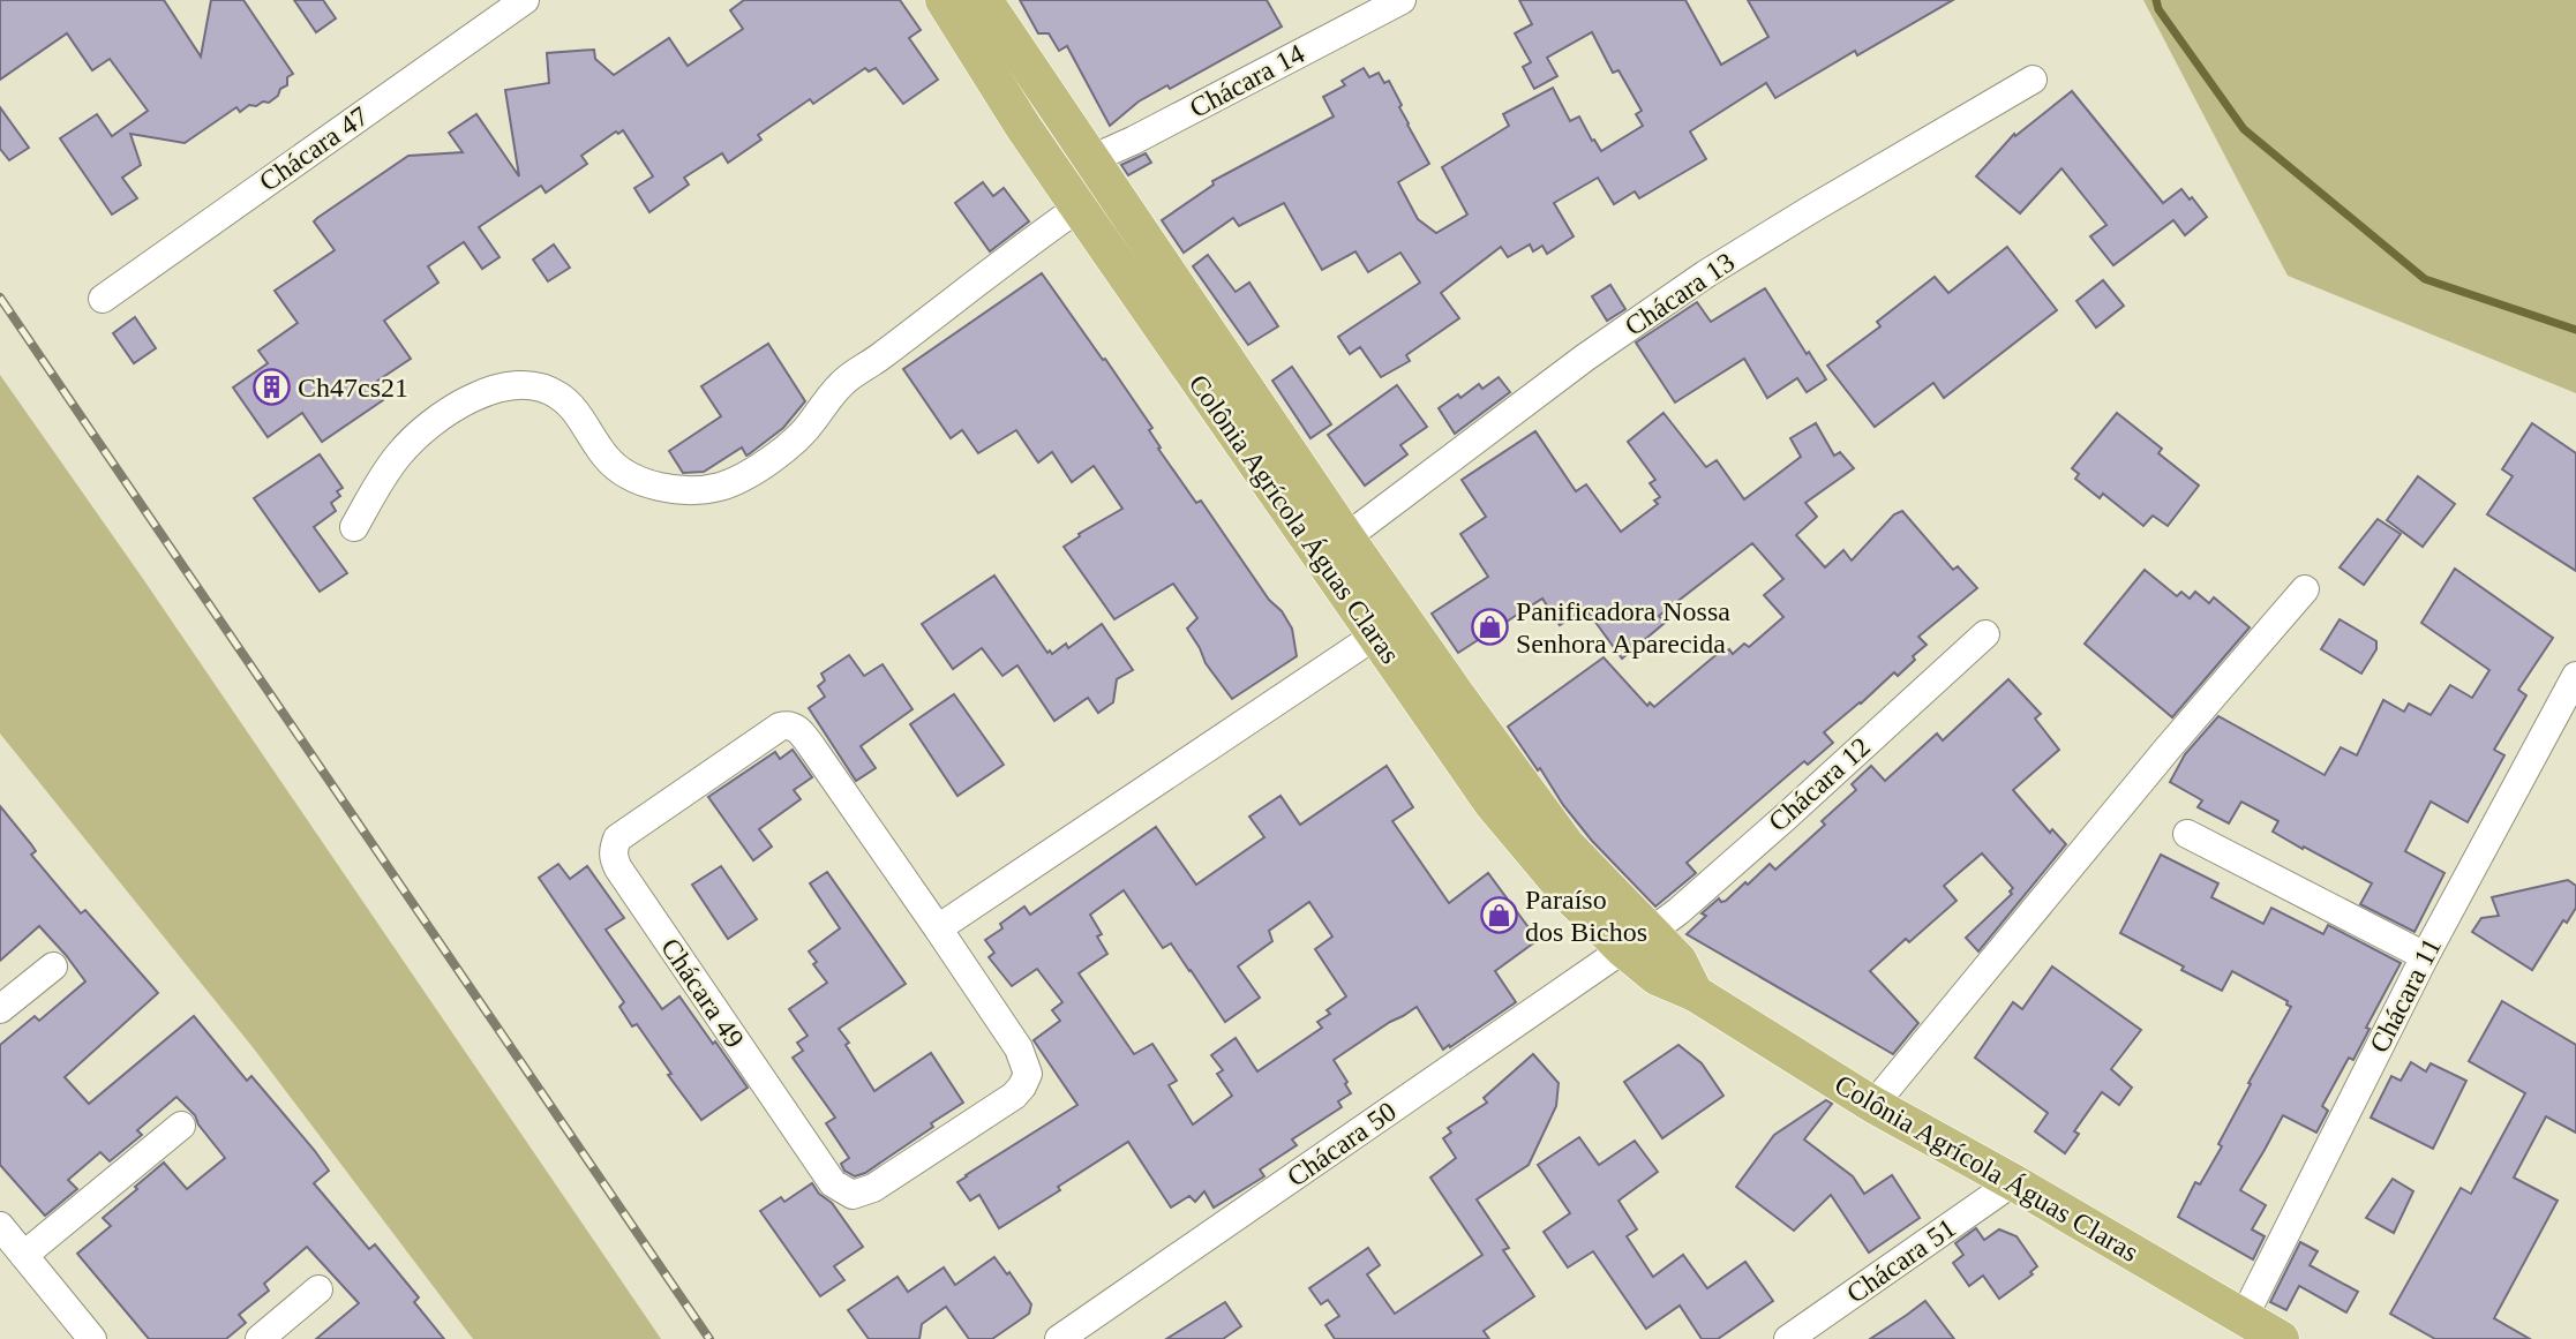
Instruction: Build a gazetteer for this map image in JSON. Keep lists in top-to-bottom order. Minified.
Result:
{"streets":{"main road":["Colônia Agrícola Águas Claras"],"street":["Chácara 14","Chácara 47","Chácara 13","Chácara 12","Chácara 49","Chácara 11","Chácara 50","Chácara 51"]},"crossings":[["Chácara 14","Colônia Agrícola Águas Claras"],["Chácara 13","Colônia Agrícola Águas Claras"],["Colônia Agrícola Águas Claras","Chácara 12"],["Colônia Agrícola Águas Claras","Chácara 11"],["Colônia Agrícola Águas Claras","Chácara 50"],["Colônia Agrícola Águas Claras","Chácara 51"],["Chácara 12","Chácara 50"]],"places":{"building":["Ch47cs21"],"shop":["Panificadora Nossa Senhora Aparecida","Paraíso dos Bichos"]}}
